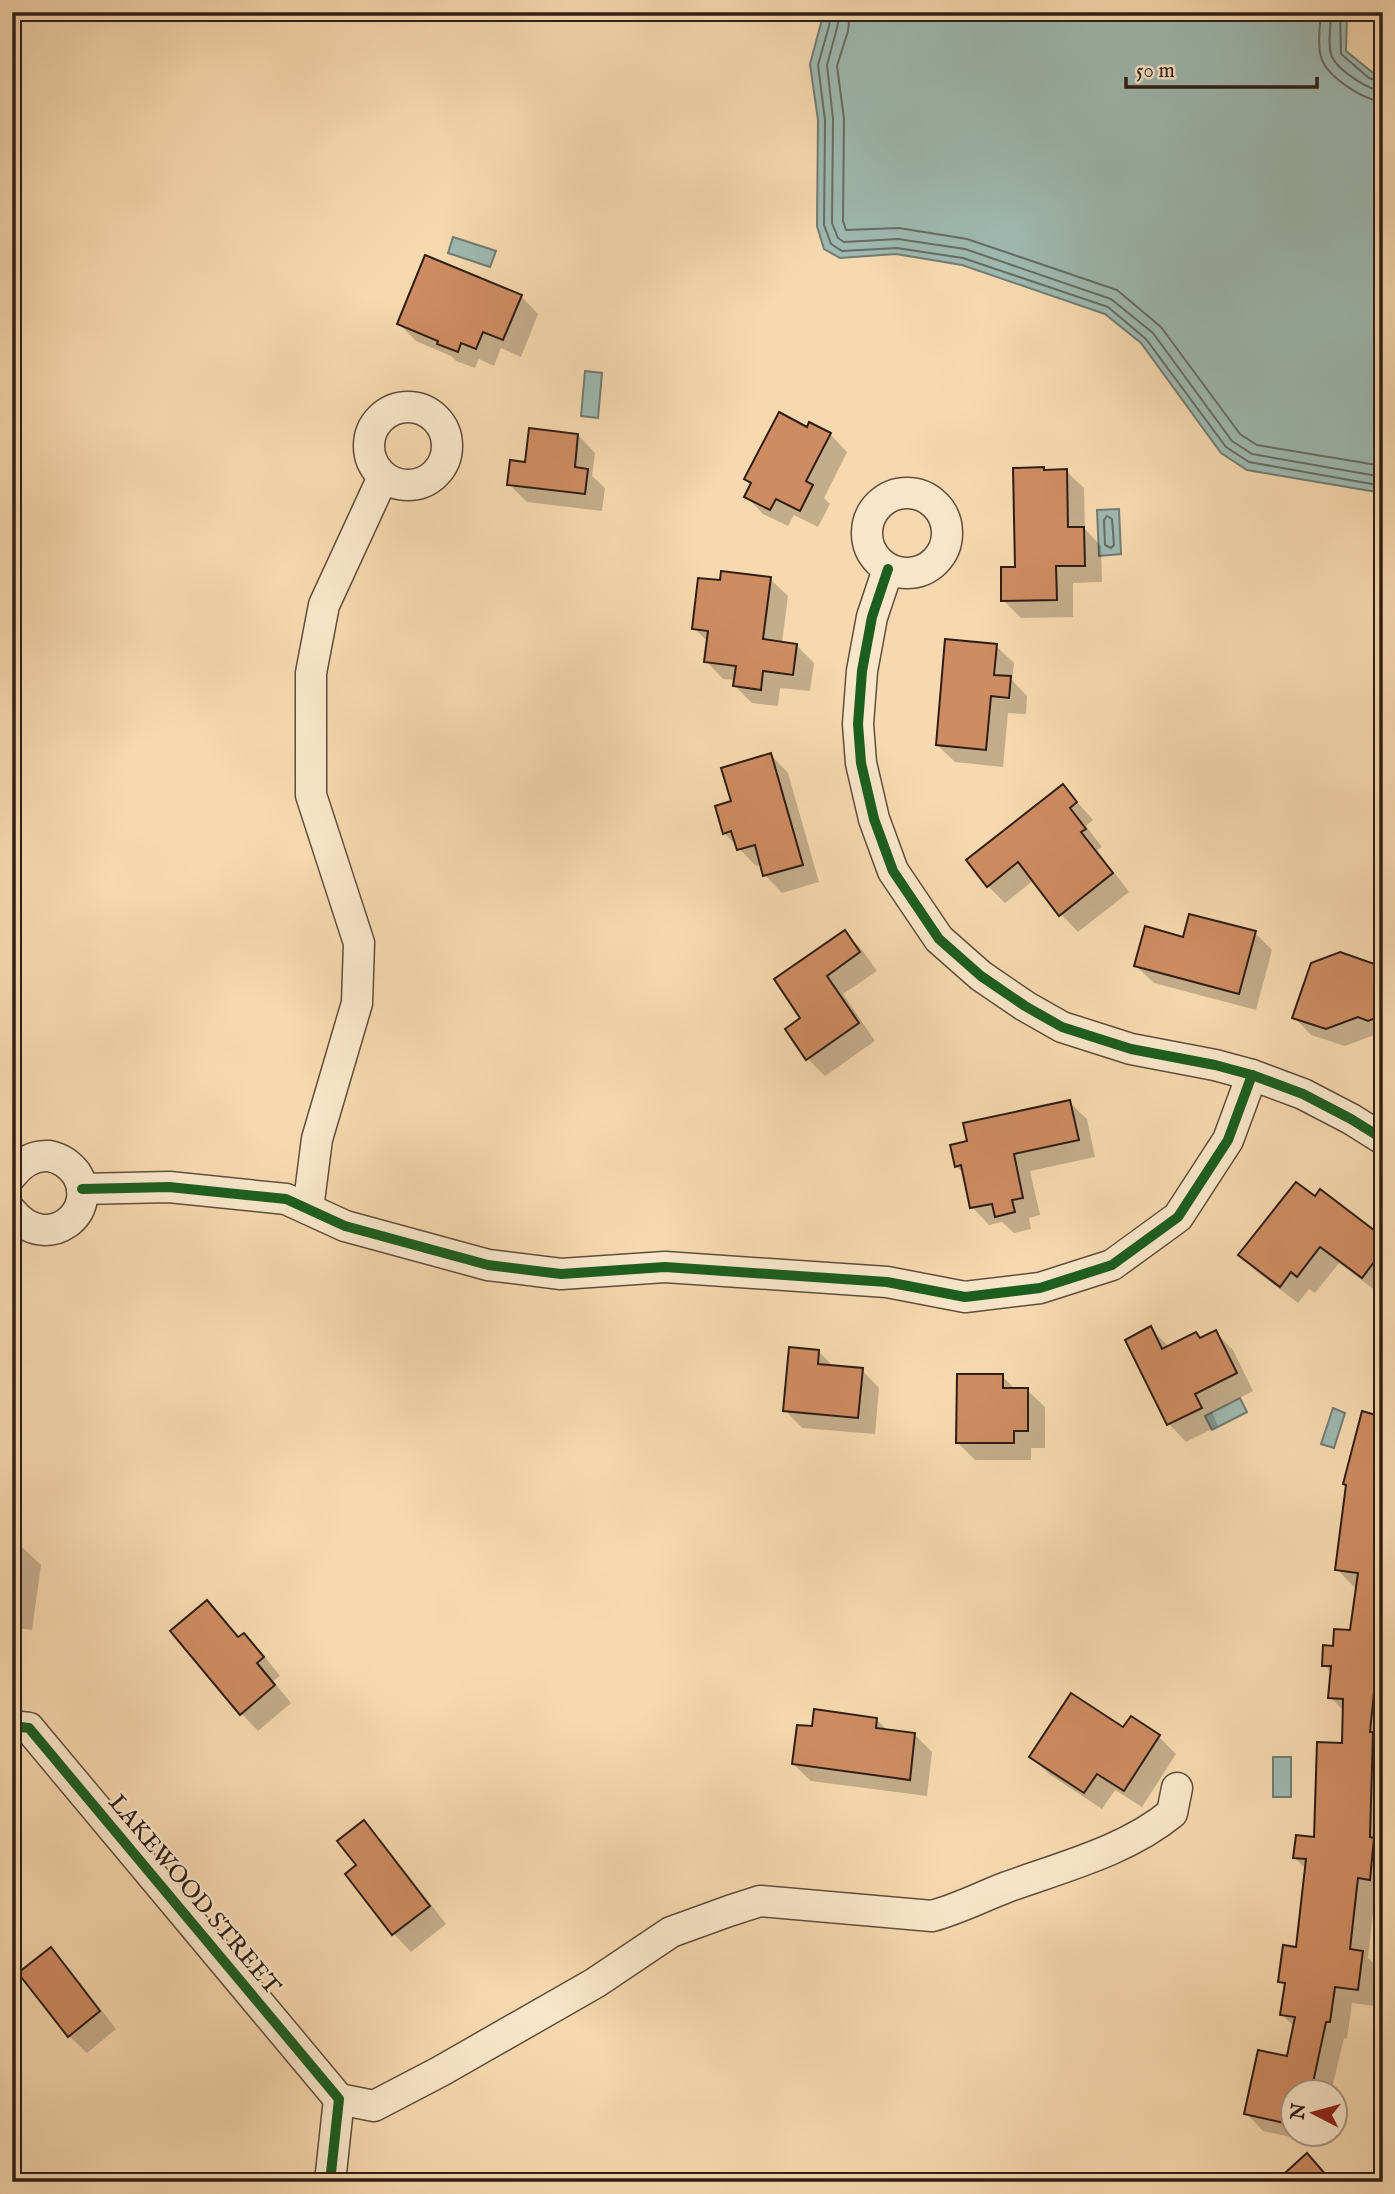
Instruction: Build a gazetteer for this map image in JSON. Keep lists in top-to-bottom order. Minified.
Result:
{"streets":{"street":["LAKEWOOD STREET"]},"scale_bar":"50 m","north":"left"}
